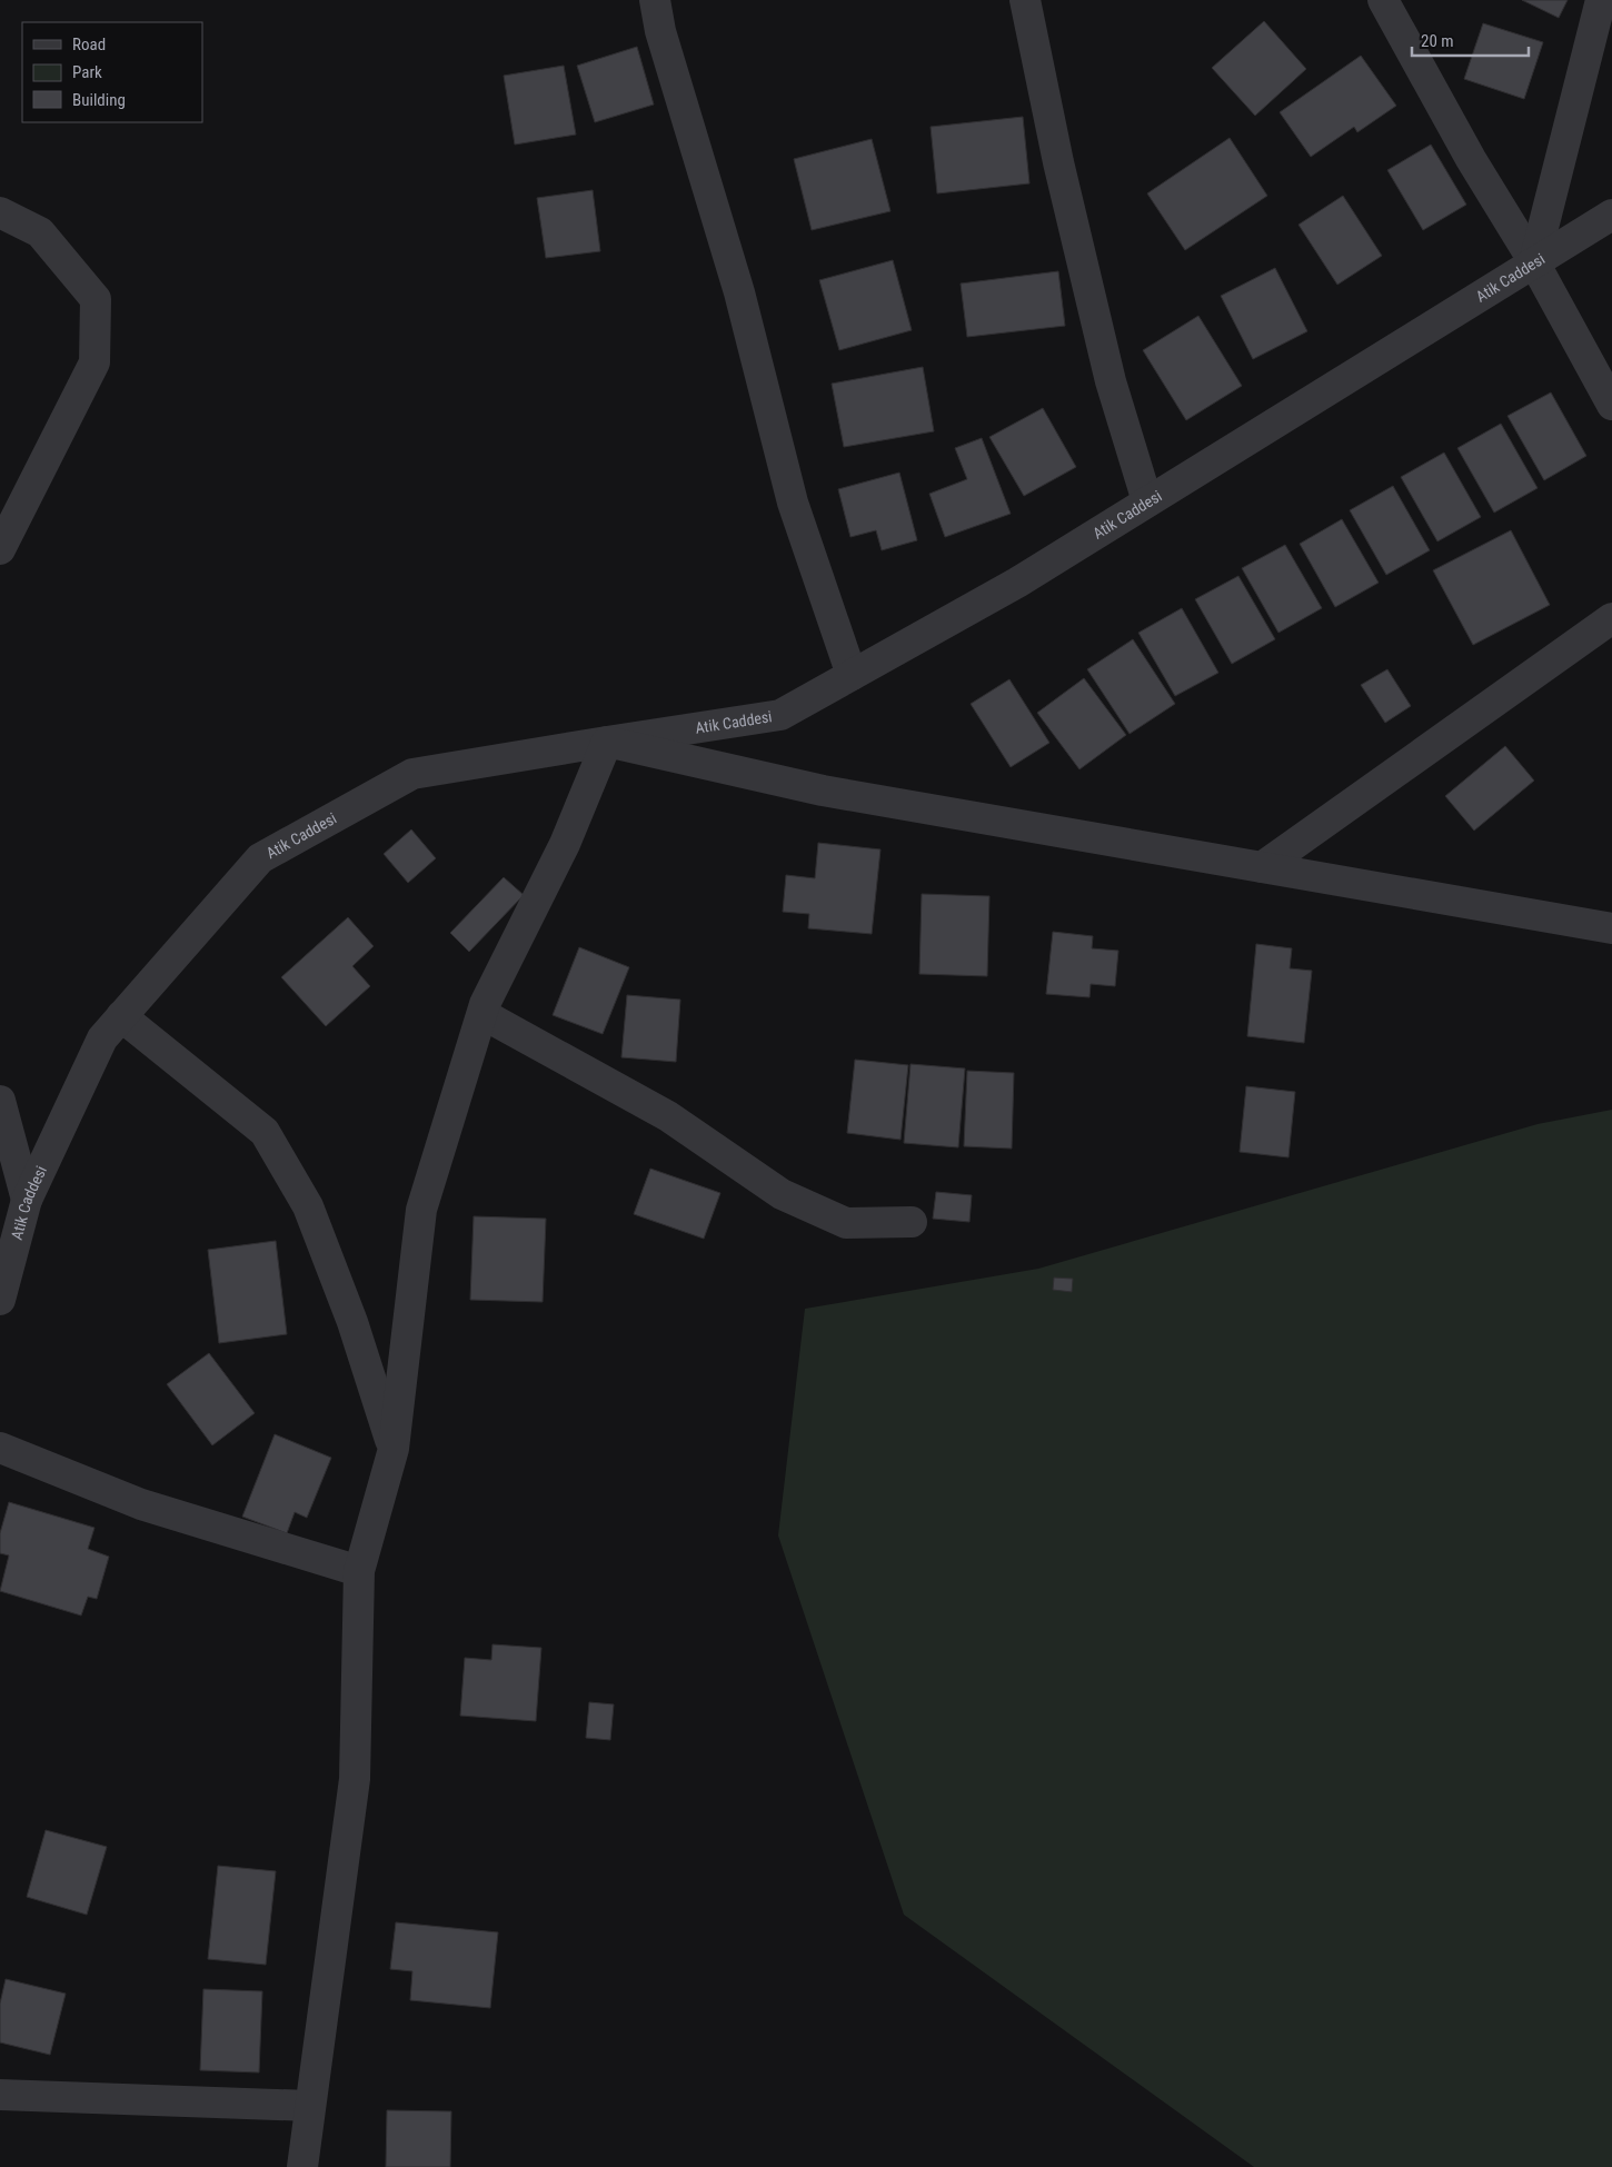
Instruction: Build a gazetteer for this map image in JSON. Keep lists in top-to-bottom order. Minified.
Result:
{"streets":{"street":["Atik Caddesi"]},"legend":["Road","Park","Building"],"scale_bar":"20 m"}
